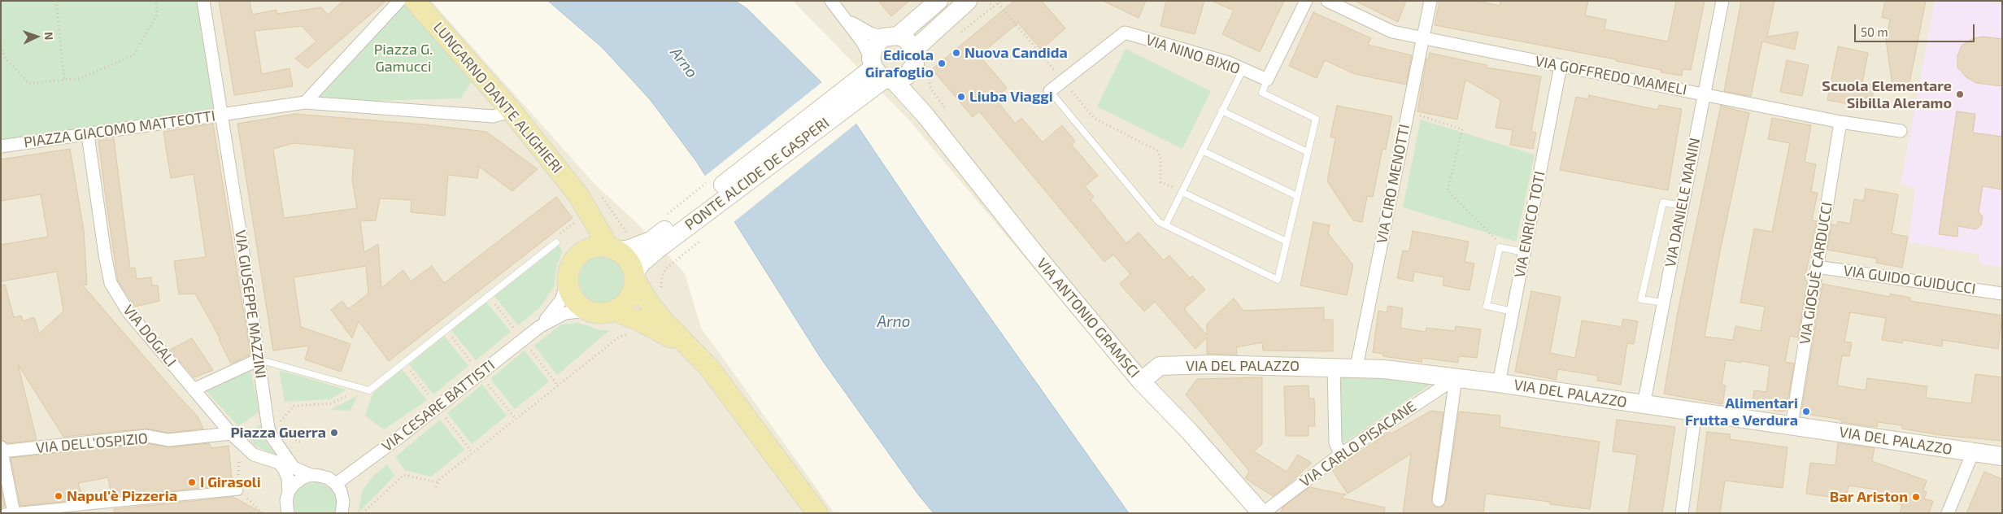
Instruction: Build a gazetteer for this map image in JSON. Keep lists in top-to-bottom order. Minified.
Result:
{"streets":{"main road":["LUNGARNO DANTE ALIGHIERI","PONTE ALCIDE DE GASPERI","VIA ANTONIO GRAMSCI","VIA DEL PALAZZO"],"street":["VIA NINO BIXIO","VIA GOFFREDO MAMELI","PIAZZA GIACOMO MATTEOTTI","VIA CIRO MENOTTI","VIA DANIELE MANIN","VIA ENRICO TOTI","VIA GIOSUÈ CARDUCCI","VIA GUIDO GUIDUCCI","VIA GIUSEPPE MAZZINI","VIA DOGALI","VIA CESARE BATTISTI","VIA DELL'OSPIZIO","VIA CARLO PISACANE"]},"crossings":[["VIA GOFFREDO MAMELI","VIA CIRO MENOTTI"],["VIA GOFFREDO MAMELI","VIA DANIELE MANIN"],["VIA GOFFREDO MAMELI","VIA ENRICO TOTI"],["VIA GOFFREDO MAMELI","VIA GIOSUÈ CARDUCCI"],["LUNGARNO DANTE ALIGHIERI","PONTE ALCIDE DE GASPERI"],["LUNGARNO DANTE ALIGHIERI","VIA CESARE BATTISTI"],["PIAZZA GIACOMO MATTEOTTI","VIA GIUSEPPE MAZZINI"],["PIAZZA GIACOMO MATTEOTTI","VIA DOGALI"],["PONTE ALCIDE DE GASPERI","VIA ANTONIO GRAMSCI"],["PONTE ALCIDE DE GASPERI","VIA CESARE BATTISTI"],["VIA CIRO MENOTTI","VIA DEL PALAZZO"],["VIA DANIELE MANIN","VIA DEL PALAZZO"],["VIA ENRICO TOTI","VIA DEL PALAZZO"],["VIA GIOSUÈ CARDUCCI","VIA GUIDO GUIDUCCI"],["VIA GIOSUÈ CARDUCCI","VIA DEL PALAZZO"],["VIA GIUSEPPE MAZZINI","VIA CESARE BATTISTI"],["VIA ANTONIO GRAMSCI","VIA DEL PALAZZO"],["VIA ANTONIO GRAMSCI","VIA CARLO PISACANE"],["VIA DOGALI","VIA DELL'OSPIZIO"],["VIA DEL PALAZZO","VIA CARLO PISACANE"]],"water":["Arno"],"parks":["Piazza G. Gamucci"],"places":["Nuova Candida","Edicola Girafoglio","Scuola Elementare Sibilla Aleramo","Liuba Viaggi","Alimentari Frutta e Verdura","Piazza Guerra","I Girasoli","Napul'è Pizzeria","Bar Ariston"],"scale_bar":"50 m","north":"right"}
